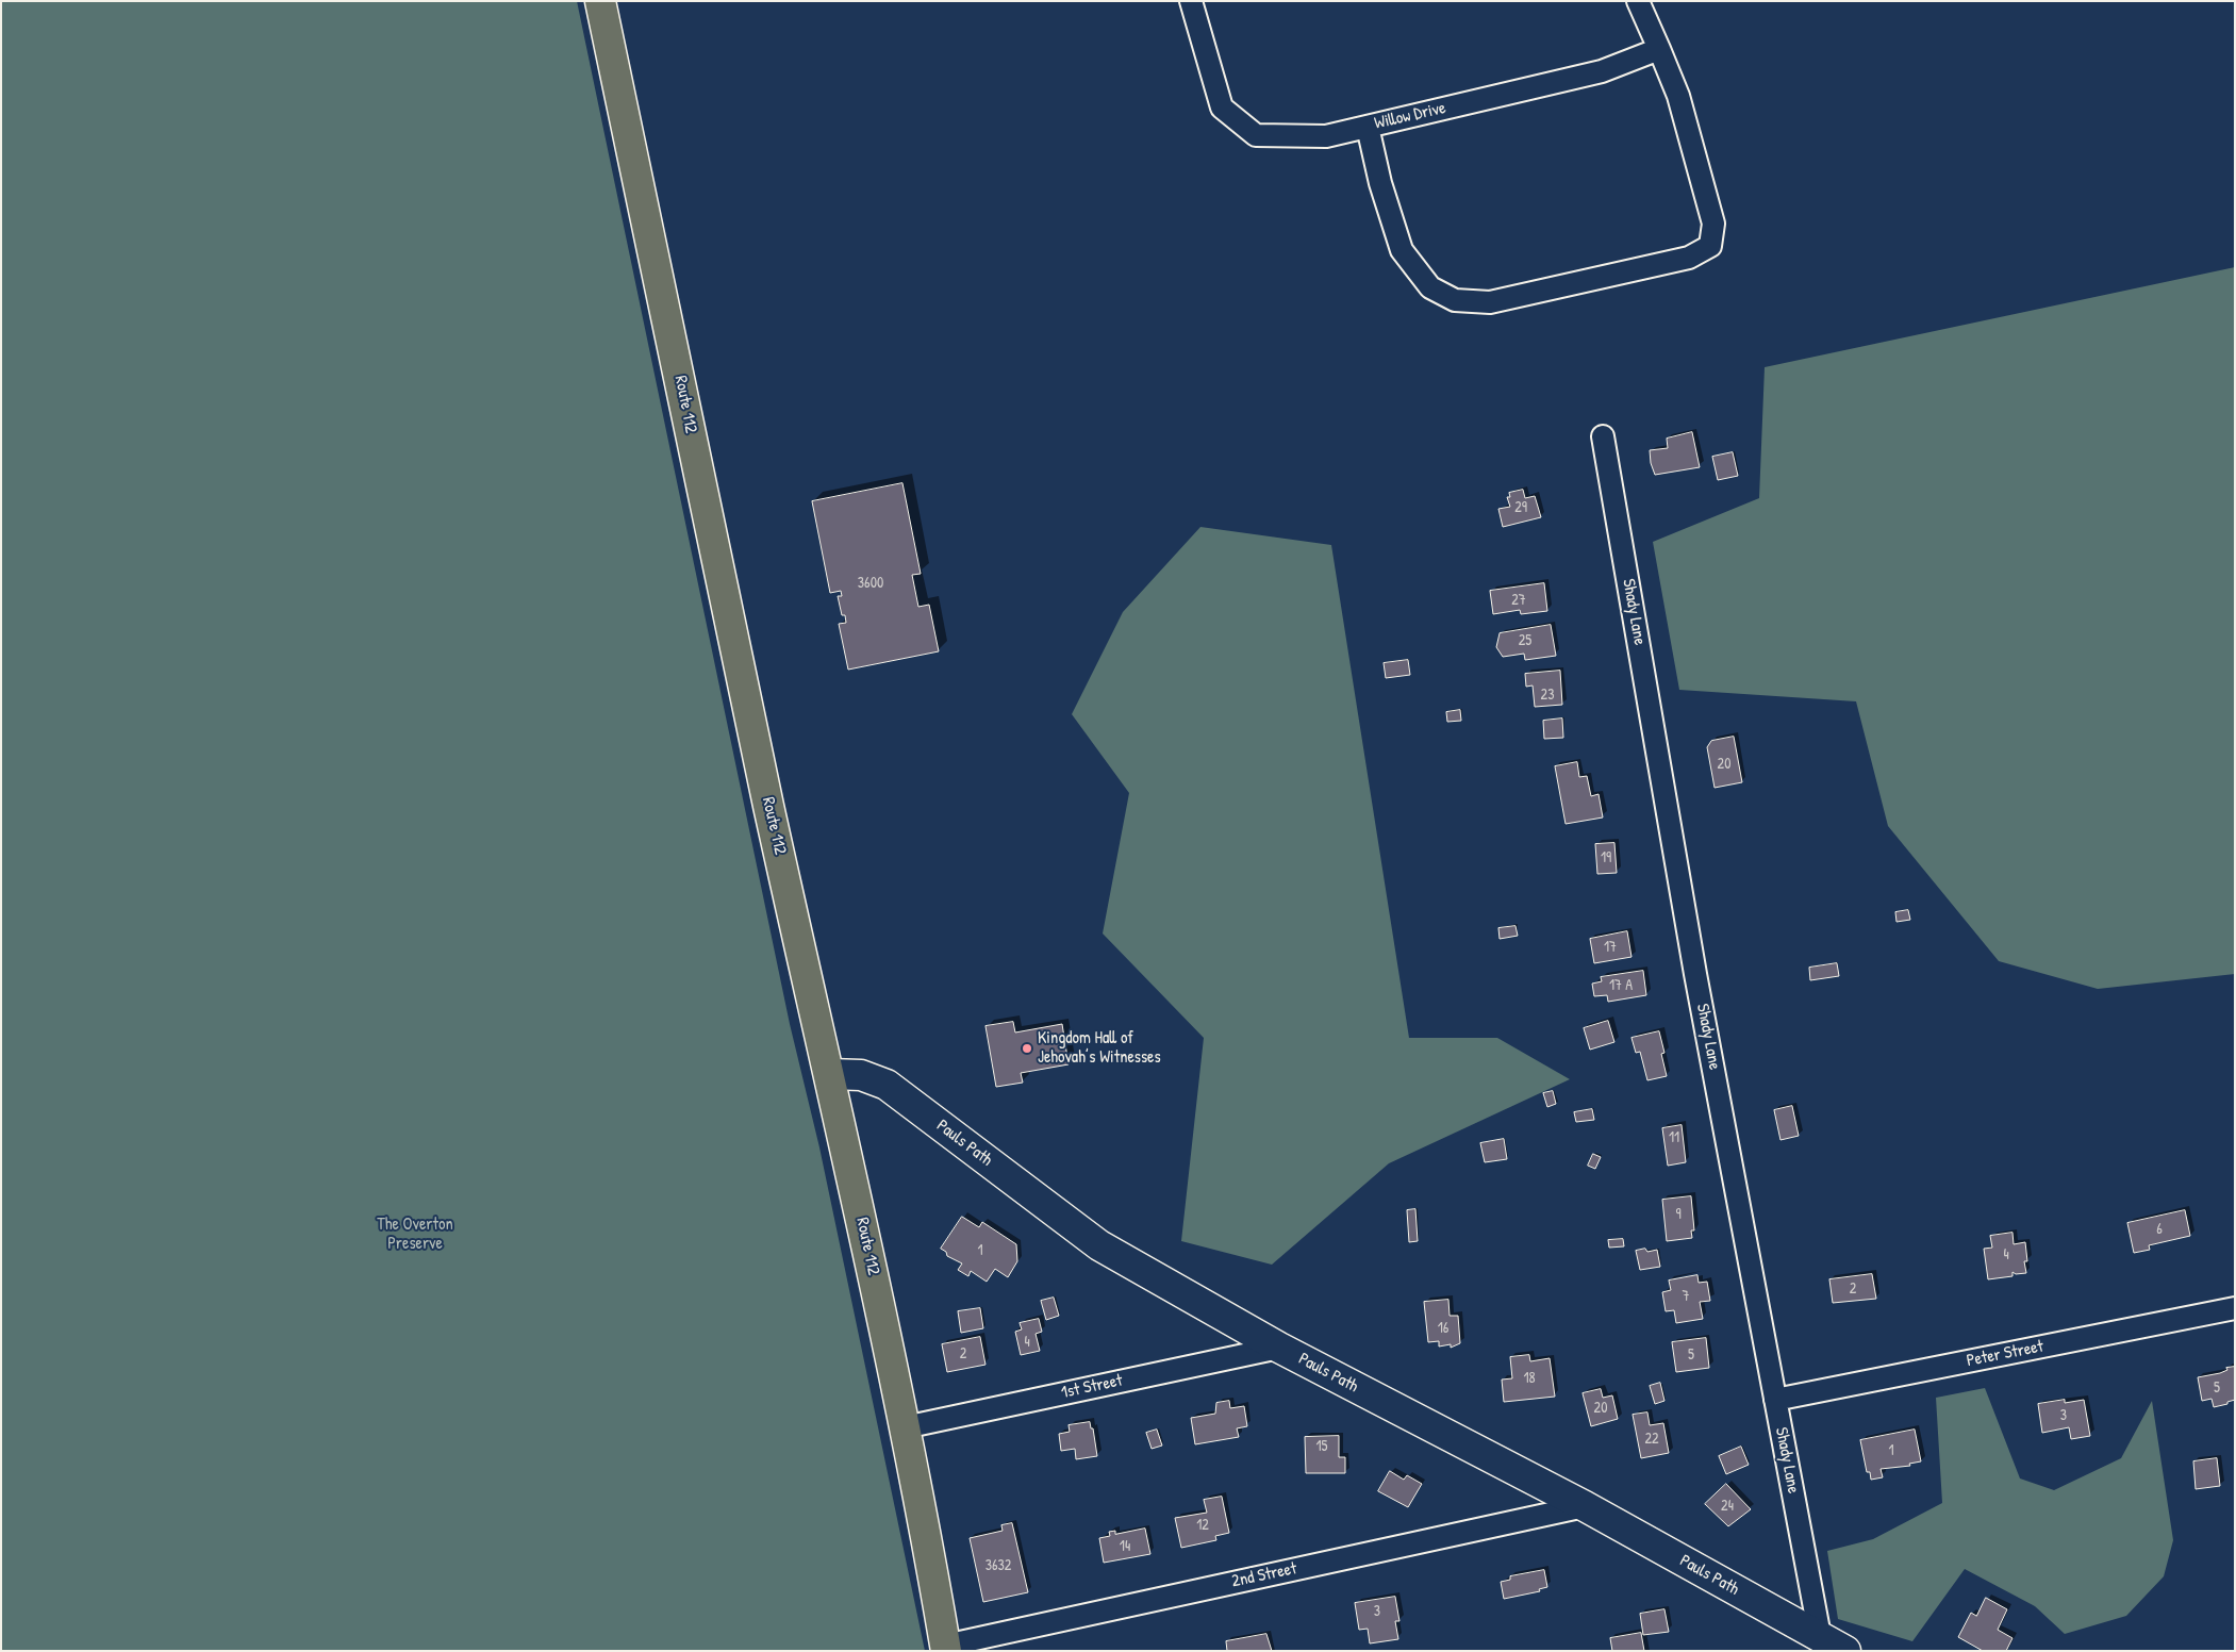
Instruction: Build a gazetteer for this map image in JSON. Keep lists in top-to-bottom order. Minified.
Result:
{"streets":{"main road":["Route 112"],"street":["Willow Drive","Shady Lane","Pauls Path","Peter Street","1st Street","2nd Street"]},"crossings":[["Route 112","Pauls Path"],["Route 112","1st Street"],["Route 112","2nd Street"],["Shady Lane","Pauls Path"],["Shady Lane","Peter Street"],["Pauls Path","1st Street"],["Pauls Path","2nd Street"]],"parks":["The Overton Preserve"],"places":["Kingdom Hall of Jehovah’s Witnesses"],"house_numbers":["29","3600","27","25","23","20","19","17","17 A","11","9","6","1","4","2","7","16","4","2","5","18","5","20","3","22","15","1","24","12","14","3632","3"]}
